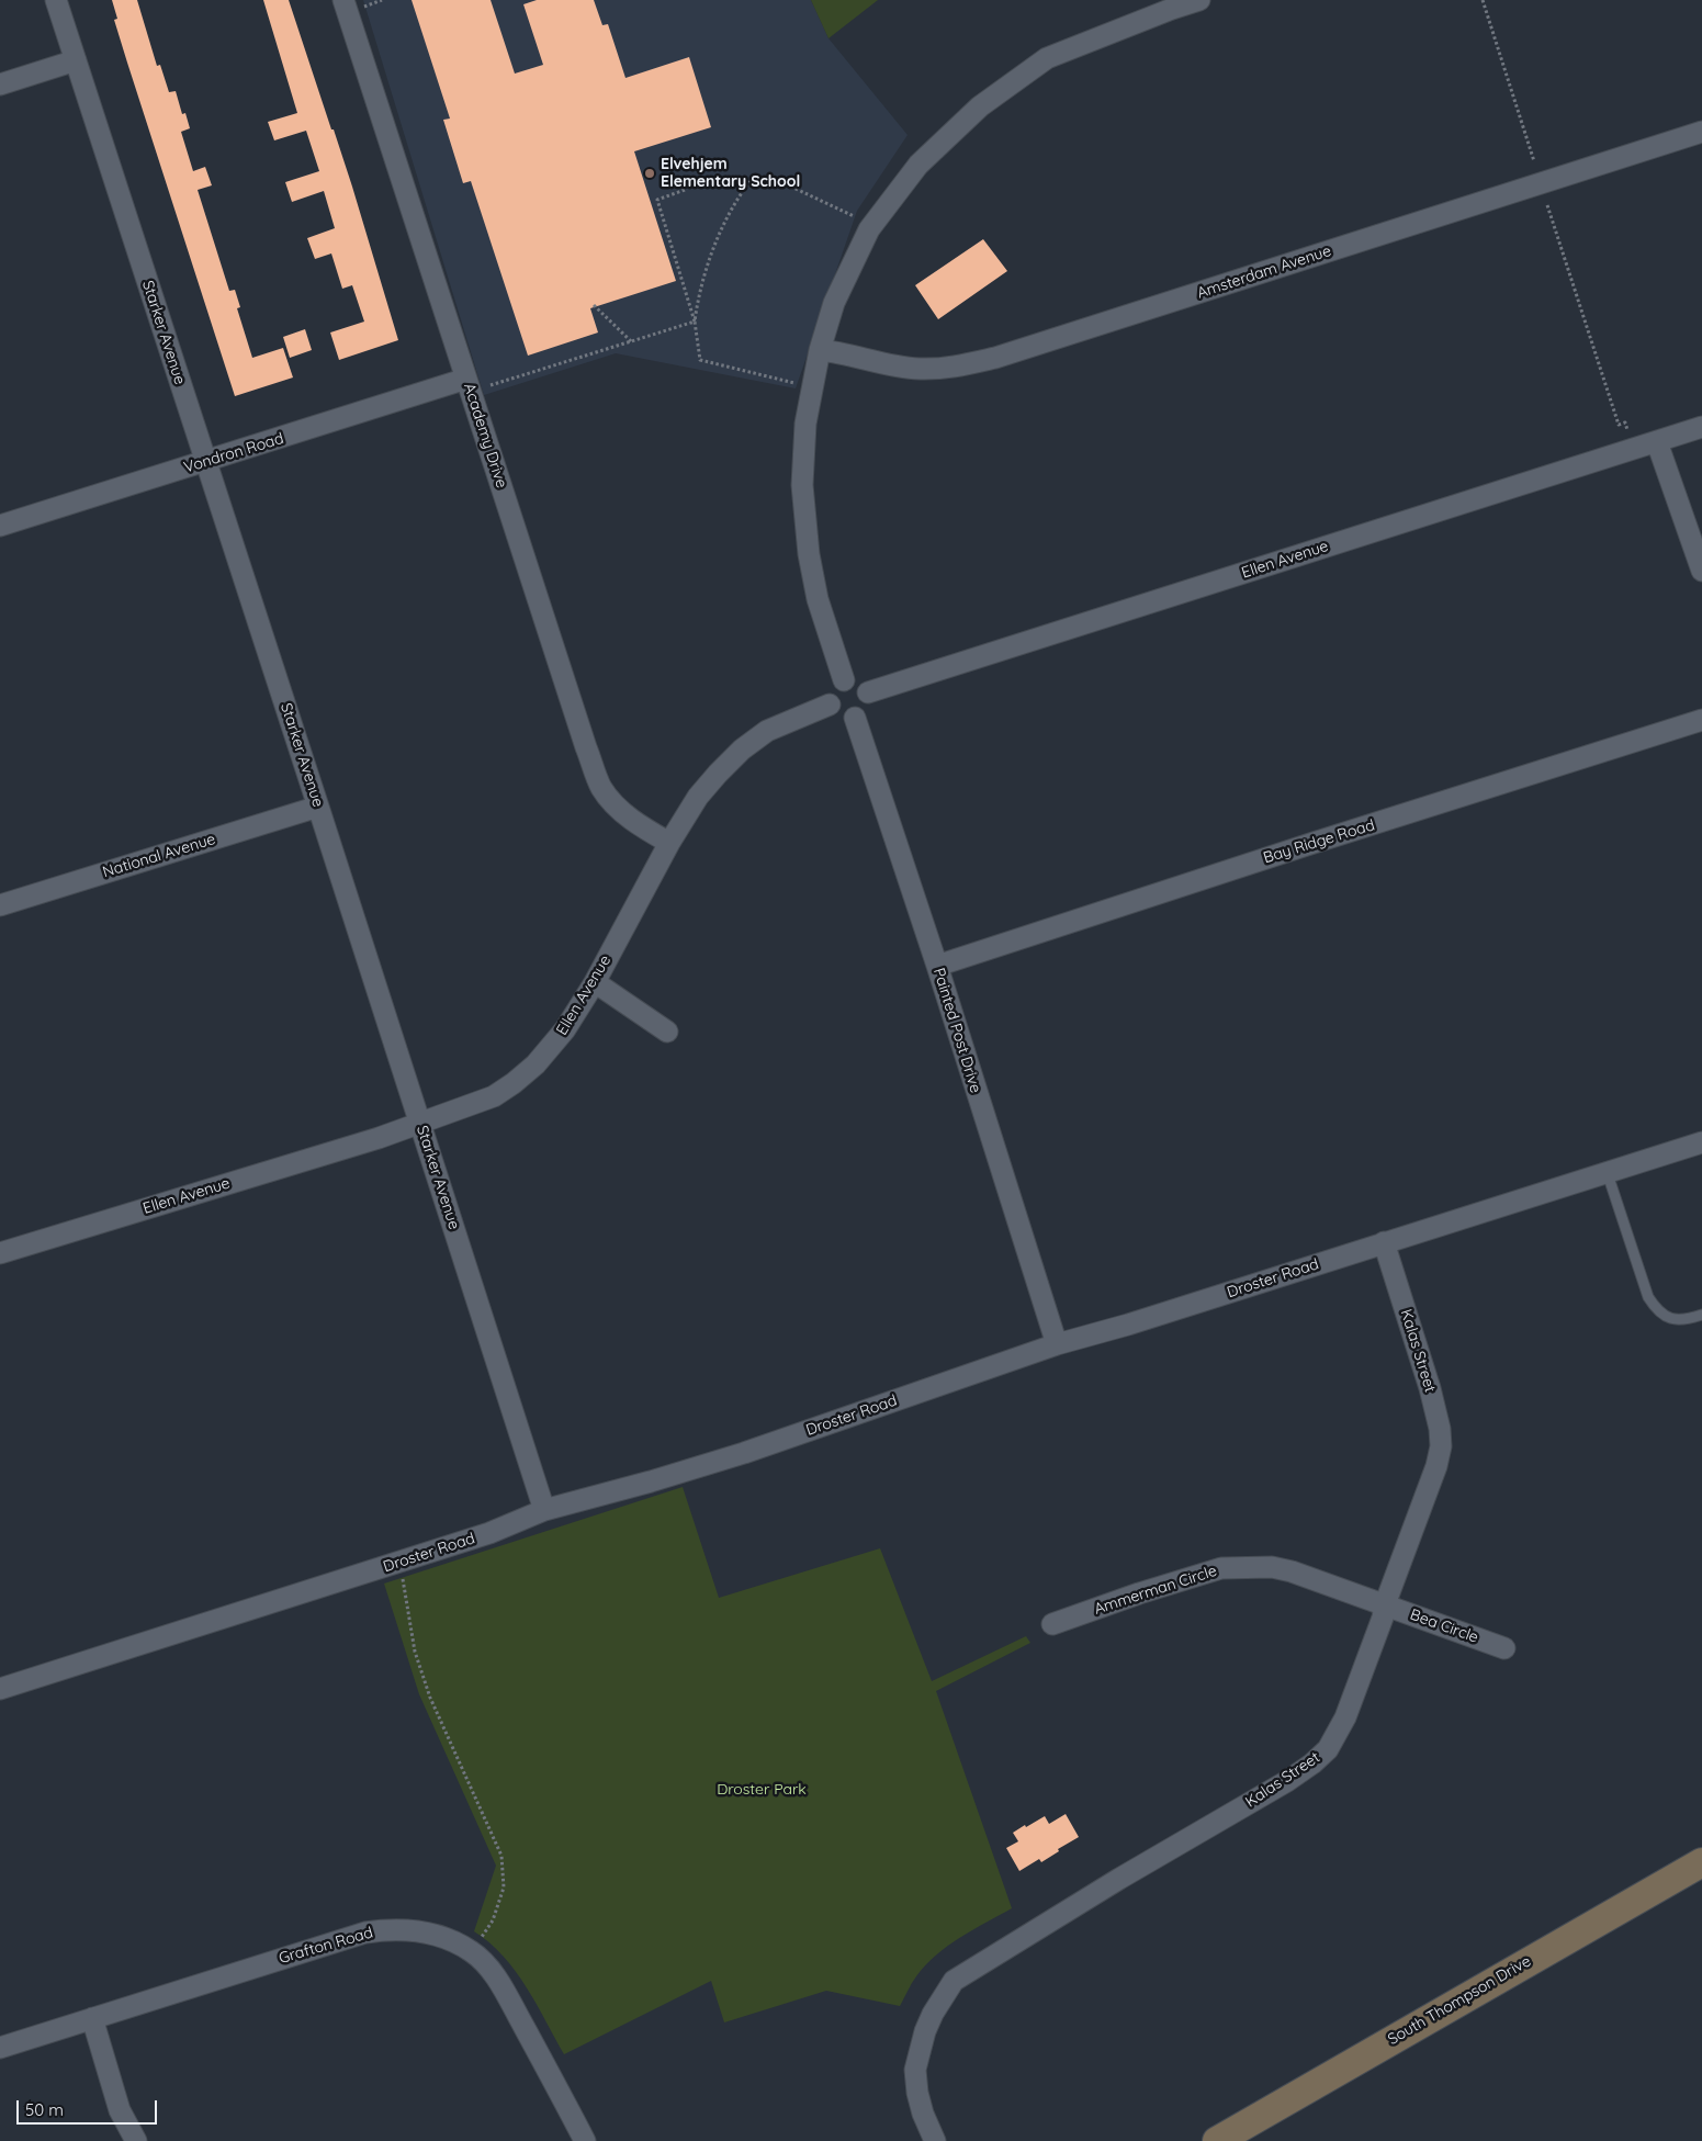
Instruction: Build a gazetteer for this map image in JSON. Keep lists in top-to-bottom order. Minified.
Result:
{"streets":{"street":["Amsterdam Avenue","Starker Avenue","Academy Drive","Vondron Road","Ellen Avenue","Bay Ridge Road","National Avenue","Painted Post Drive","Droster Road","Kalas Street","Ammerman Circle","Bea Circle","Grafton Road","South Thompson Drive"]},"crossings":[["Starker Avenue","Vondron Road"],["Starker Avenue","Ellen Avenue"],["Starker Avenue","National Avenue"],["Starker Avenue","Droster Road"],["Academy Drive","Vondron Road"],["Academy Drive","Ellen Avenue"],["Ellen Avenue","Painted Post Drive"],["Bay Ridge Road","Painted Post Drive"],["Painted Post Drive","Droster Road"],["Droster Road","Kalas Street"],["Kalas Street","Ammerman Circle"],["Kalas Street","Bea Circle"],["Ammerman Circle","Bea Circle"]],"parks":["Droster Park"],"places":["Elvehjem Elementary School"],"scale_bar":"50 m"}
